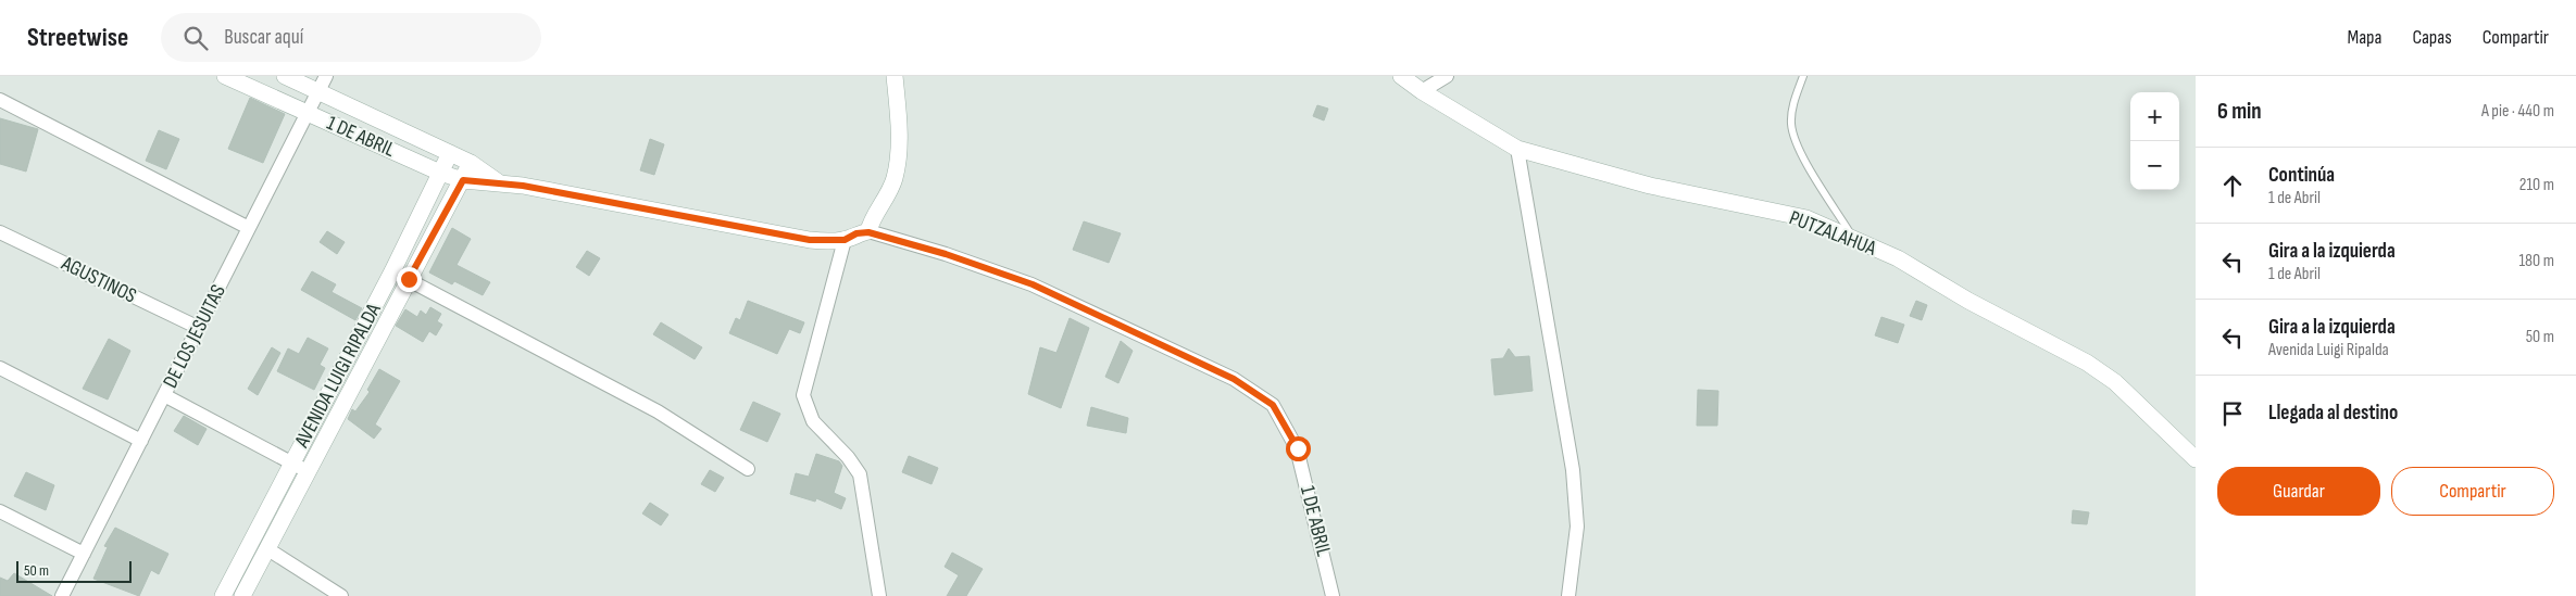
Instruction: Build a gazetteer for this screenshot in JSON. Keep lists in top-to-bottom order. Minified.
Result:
{"streets":{"street":["1 DE ABRIL","PUTZALAHUA","AGUSTINOS","DE LOS JESUITAS","AVENIDA LUIGI RIPALDA"]},"crossings":[["1 DE ABRIL","DE LOS JESUITAS"],["1 DE ABRIL","AVENIDA LUIGI RIPALDA"],["AGUSTINOS","DE LOS JESUITAS"]],"scale_bar":"50 m","page":{"header":"Streetwise","search":"Buscar aquí","nav":["Mapa","Capas","Compartir"],"heading":["6 min","A pie · 440 m"],"map_buttons":["+","−"],"list":[["Continúa","1 de Abril","210 m"],["Gira a la izquierda","1 de Abril","180 m"],["Gira a la izquierda","Avenida Luigi Ripalda","50 m"],"Llegada al destino"],"buttons":["Guardar","Compartir"],"scale":"50 m"}}
